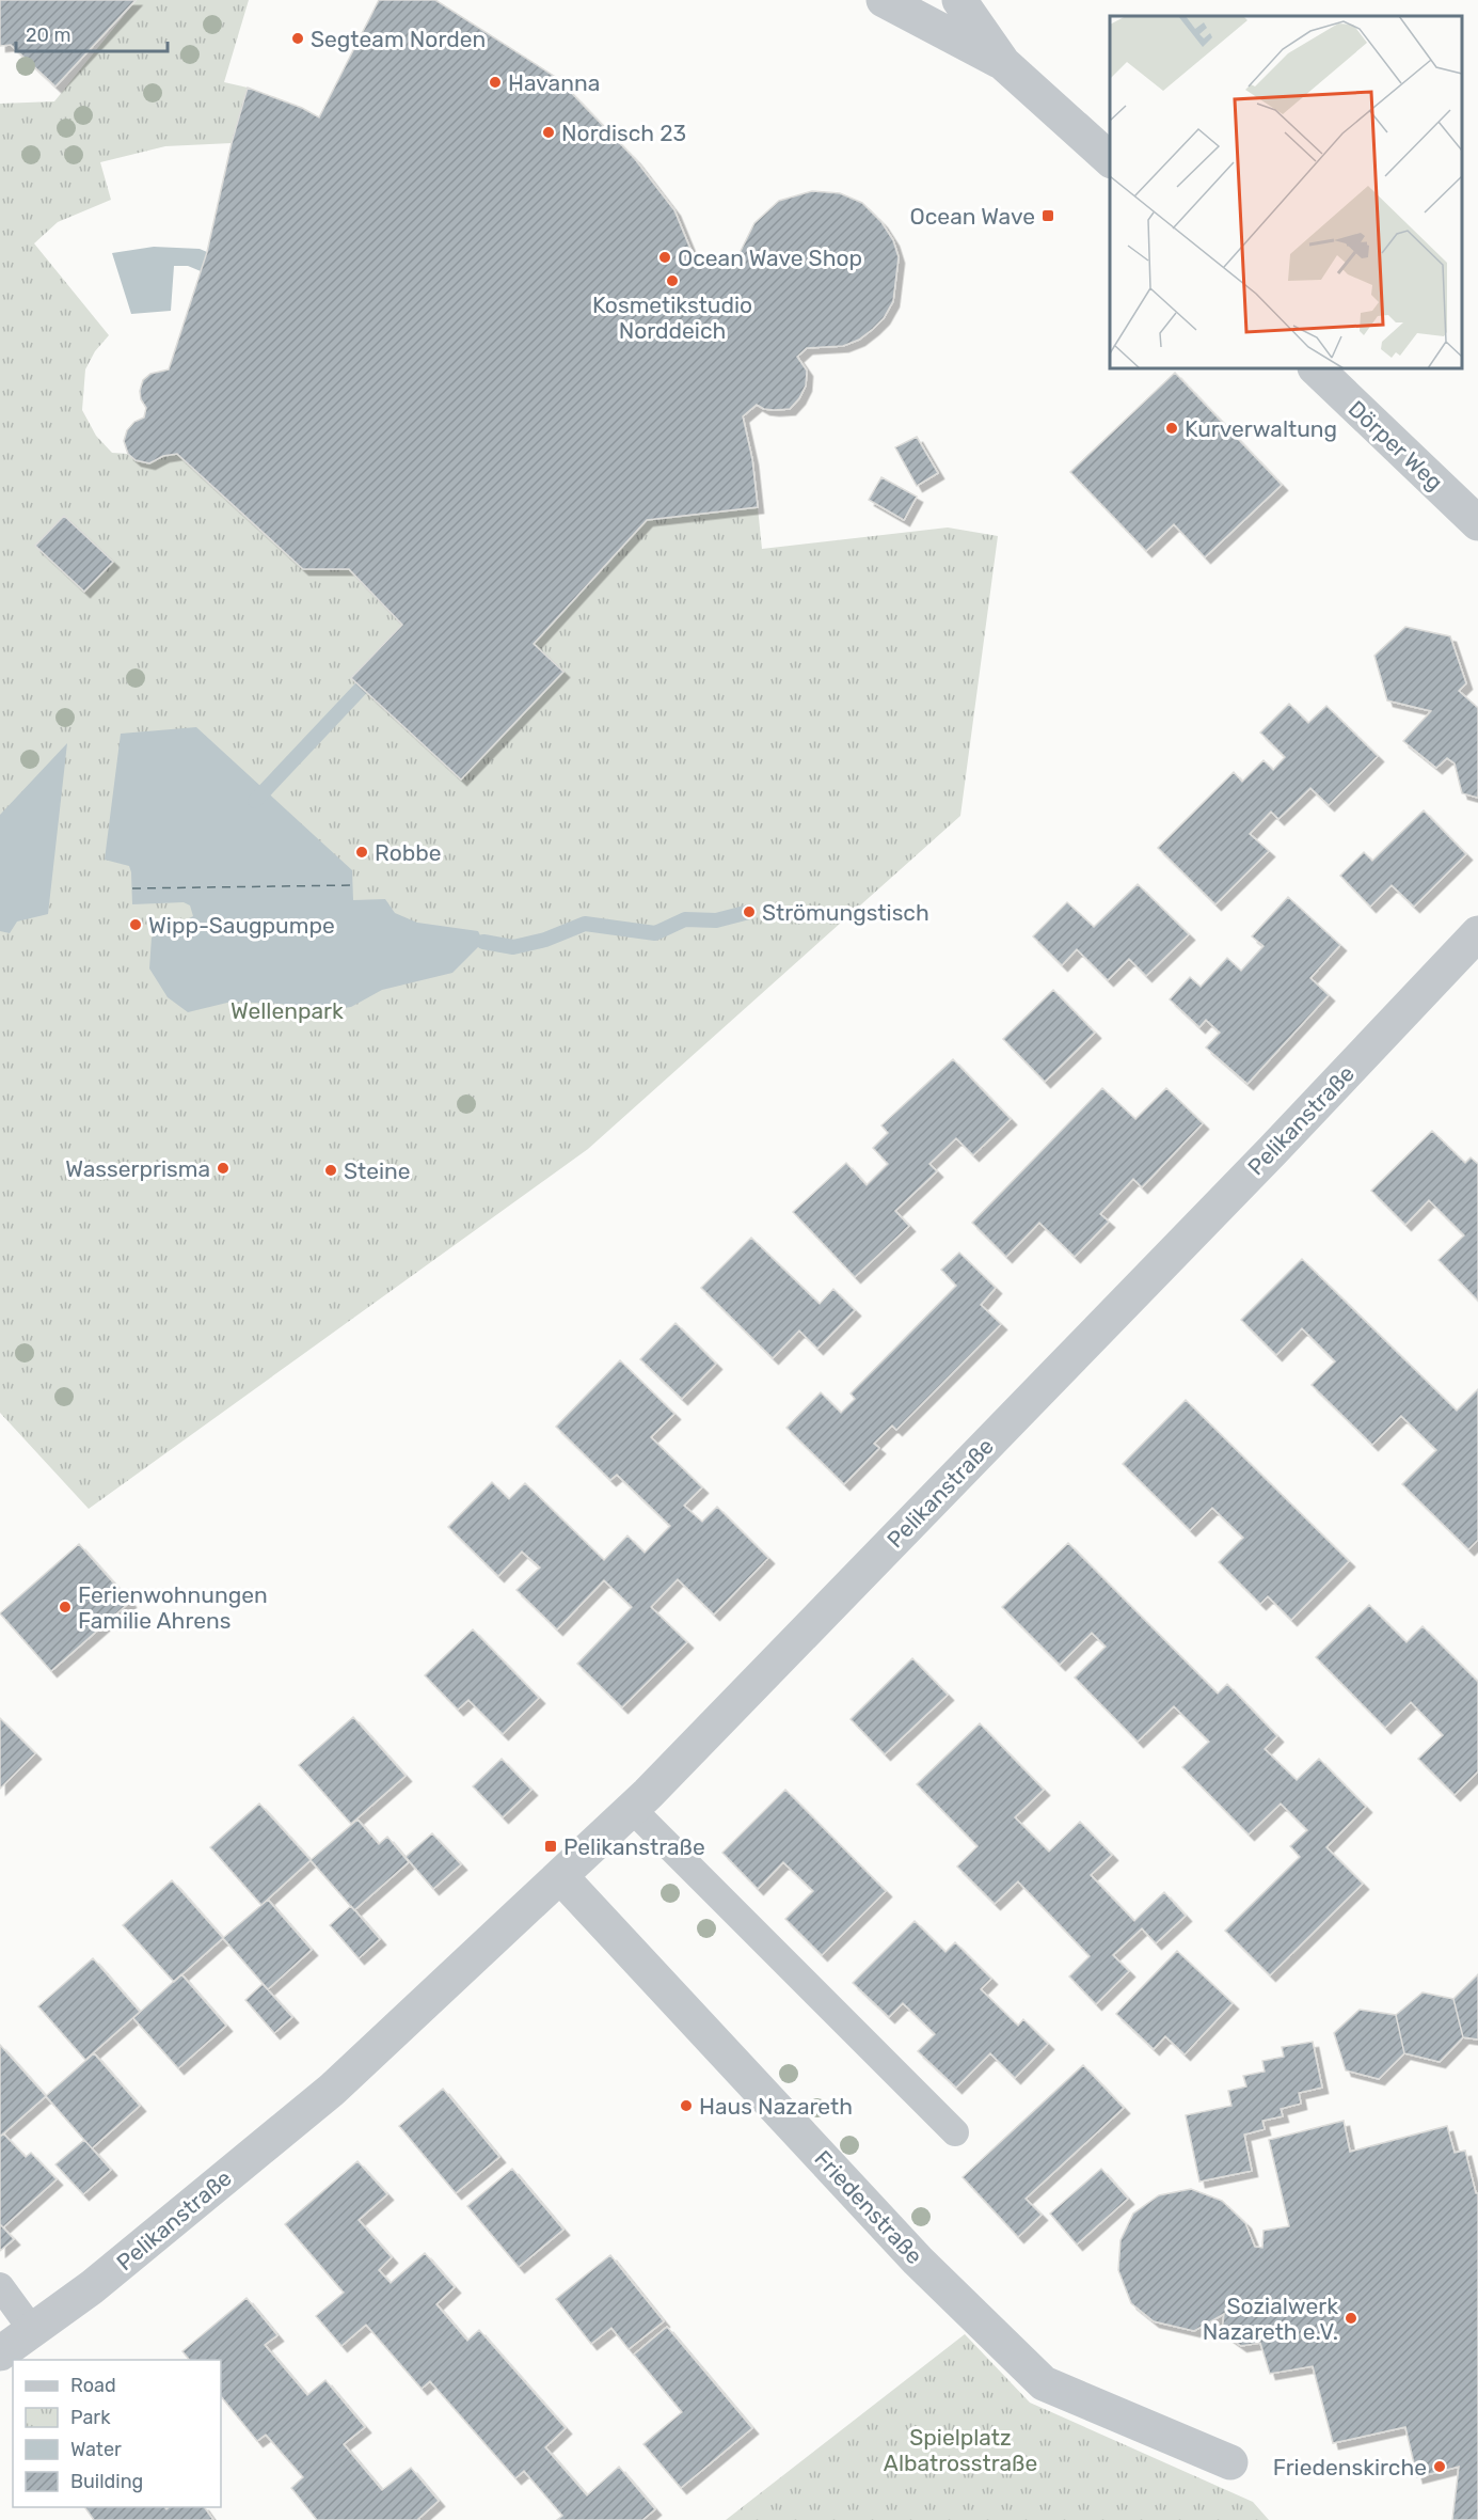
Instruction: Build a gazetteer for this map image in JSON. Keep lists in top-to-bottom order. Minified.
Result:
{"streets":{"street":["Dörper Weg","Pelikanstraße","Friedenstraße"]},"crossings":[["Pelikanstraße","Friedenstraße"]],"parks":["Wellenpark","Spielplatz Albatrosstraße"],"places":{"other":["Segteam Norden","Havanna","Nordisch 23","Ocean Wave Shop","Kosmetikstudio Norddeich","Kurverwaltung","Robbe","Strömungstisch","Wipp-Saugpumpe","Wasserprisma","Steine","Ferienwohnungen Familie Ahrens","Haus Nazareth","Sozialwerk Nazareth e.V.","Friedenskirche"],"transit":["Ocean Wave","Pelikanstraße"]},"legend":["Road","Park","Water","Building"],"scale_bar":"20 m"}
